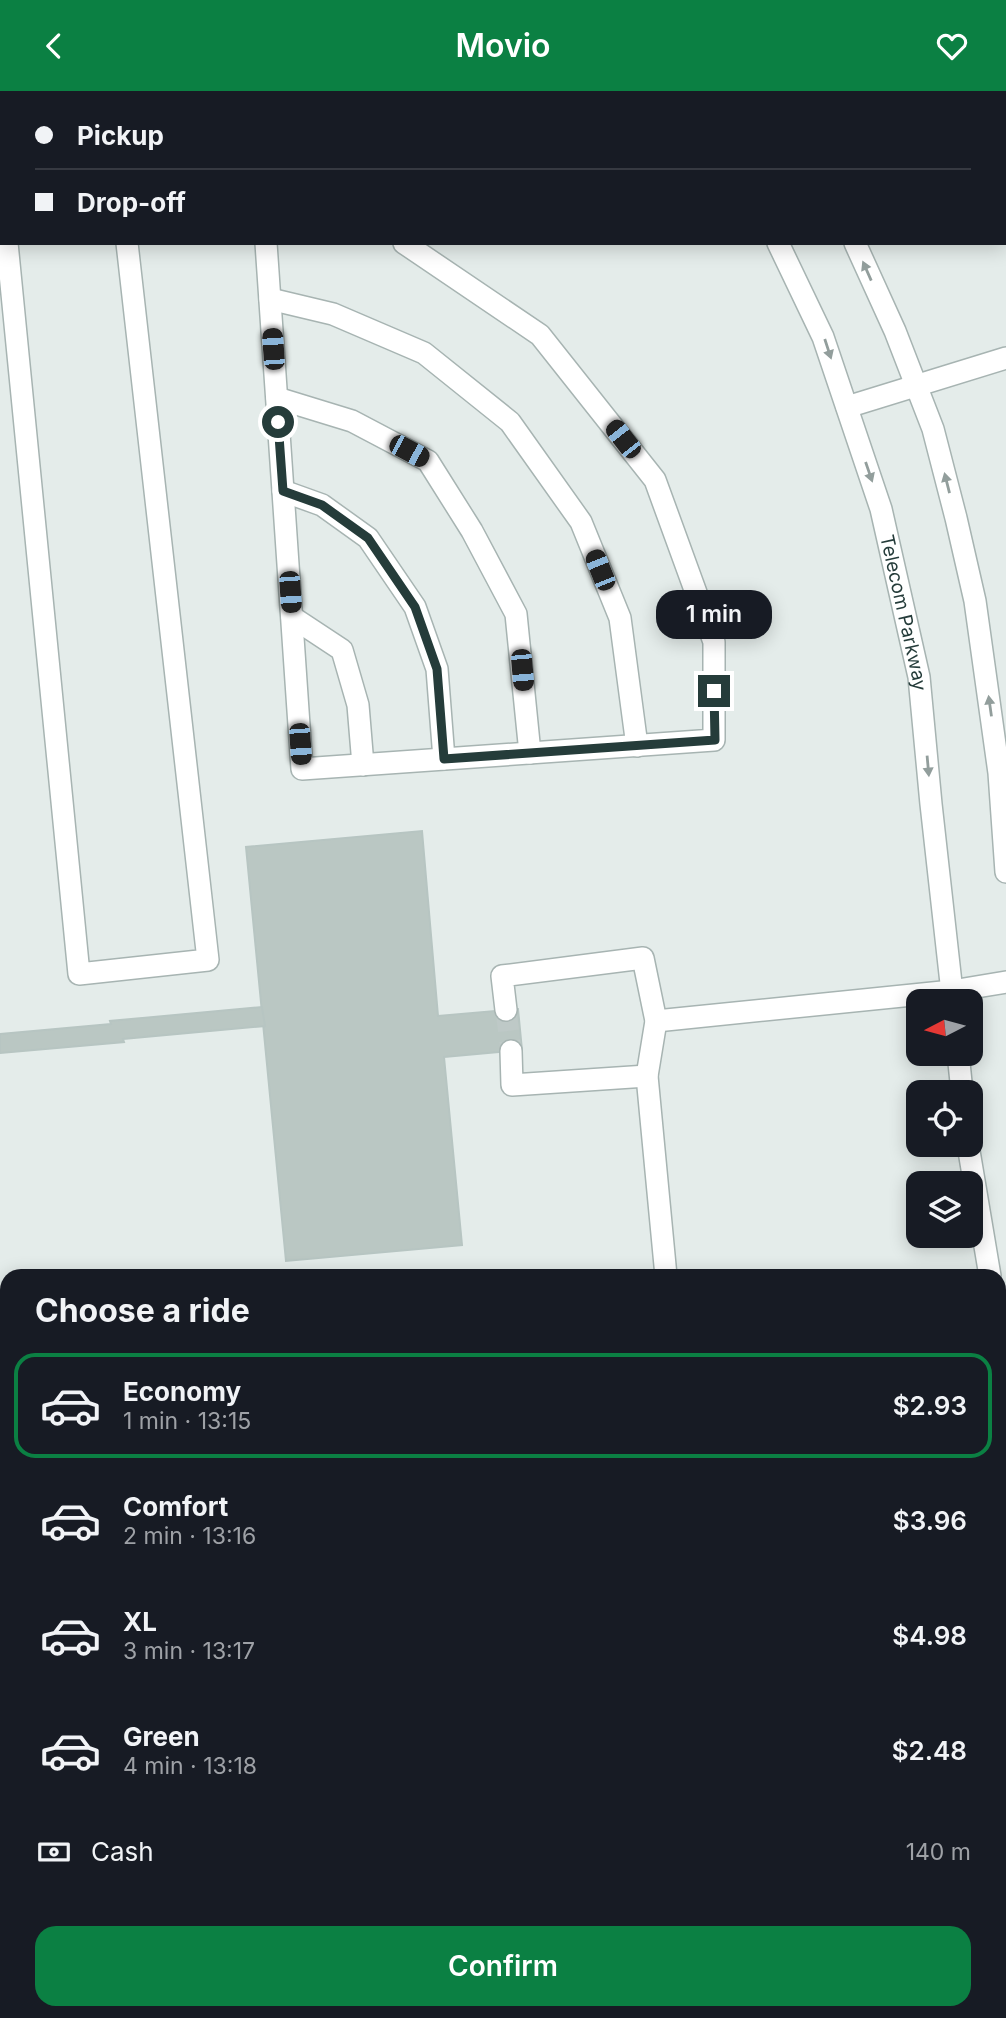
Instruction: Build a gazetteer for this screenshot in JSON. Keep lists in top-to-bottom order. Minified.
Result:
{"streets":{"street":["Telecom Parkway"]},"north":"left","page":{"header":"Movio","banner":["Pickup","Drop-off"],"bubble":"1 min","heading":"Choose a ride","list":[{"name":"Economy","note":"1 min · 13:15","value":"$2.93"},{"name":"Comfort","note":"2 min · 13:16","value":"$3.96"},{"name":"XL","note":"3 min · 13:17","value":"$4.98"},{"name":"Green","note":"4 min · 13:18","value":"$2.48"}],"pay":["Cash","140 m"],"buttons":"Confirm"}}
